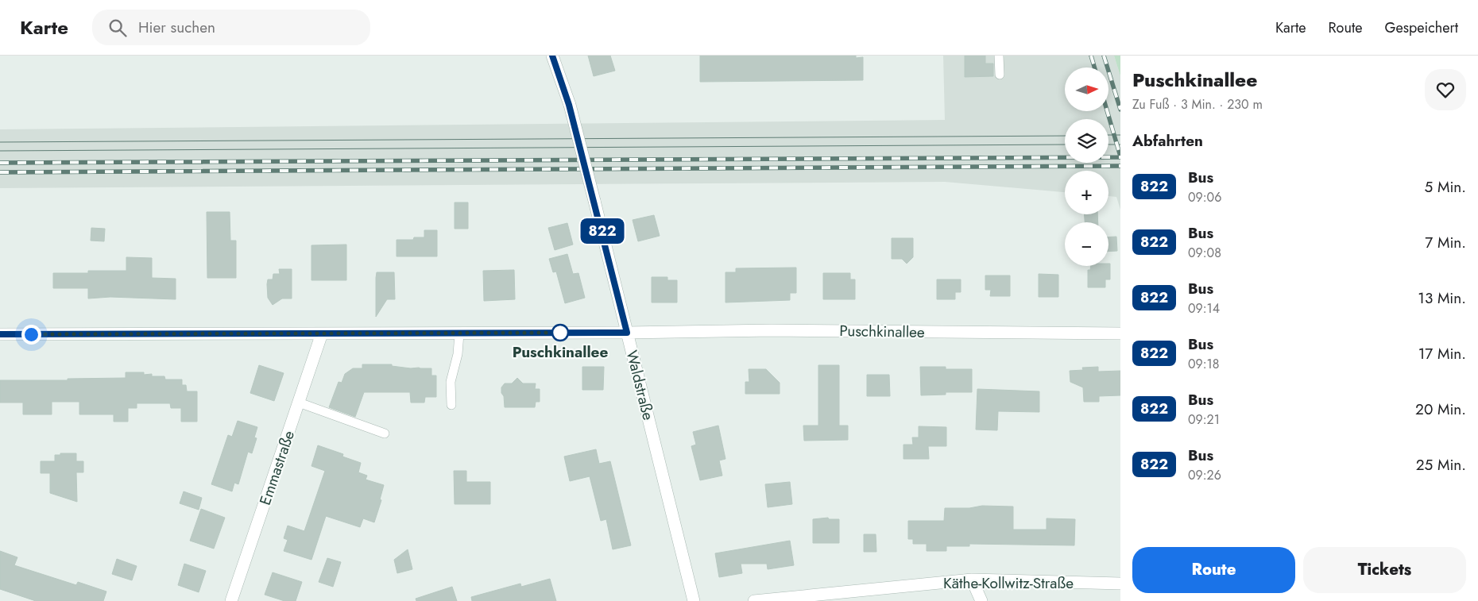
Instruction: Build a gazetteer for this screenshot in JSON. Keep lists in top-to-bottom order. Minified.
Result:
{"streets":{"street":["Puschkinallee","Waldstraße","Emmastraße","Käthe-Kollwitz-Straße"]},"crossings":[["Puschkinallee","Waldstraße"],["Puschkinallee","Emmastraße"]],"places":["Puschkinallee"],"lines":["bus line 822"],"north":"right","page":{"header":"Karte","search":"Hier suchen","nav":["Karte","Route","Gespeichert"],"on_map":"822","heading":[["Puschkinallee","Zu Fuß · 3 Min. · 230 m"],"Abfahrten"],"map_buttons":["+","−"],"list":[{"mark":"822","name":"Bus","note":"09:06","value":"5 Min."},{"mark":"822","name":"Bus","note":"09:08","value":"7 Min."},{"mark":"822","name":"Bus","note":"09:14","value":"13 Min."},{"mark":"822","name":"Bus","note":"09:18","value":"17 Min."},{"mark":"822","name":"Bus","note":"09:21","value":"20 Min."},{"mark":"822","name":"Bus","note":"09:26","value":"25 Min."}],"buttons":["Route","Tickets"]}}
